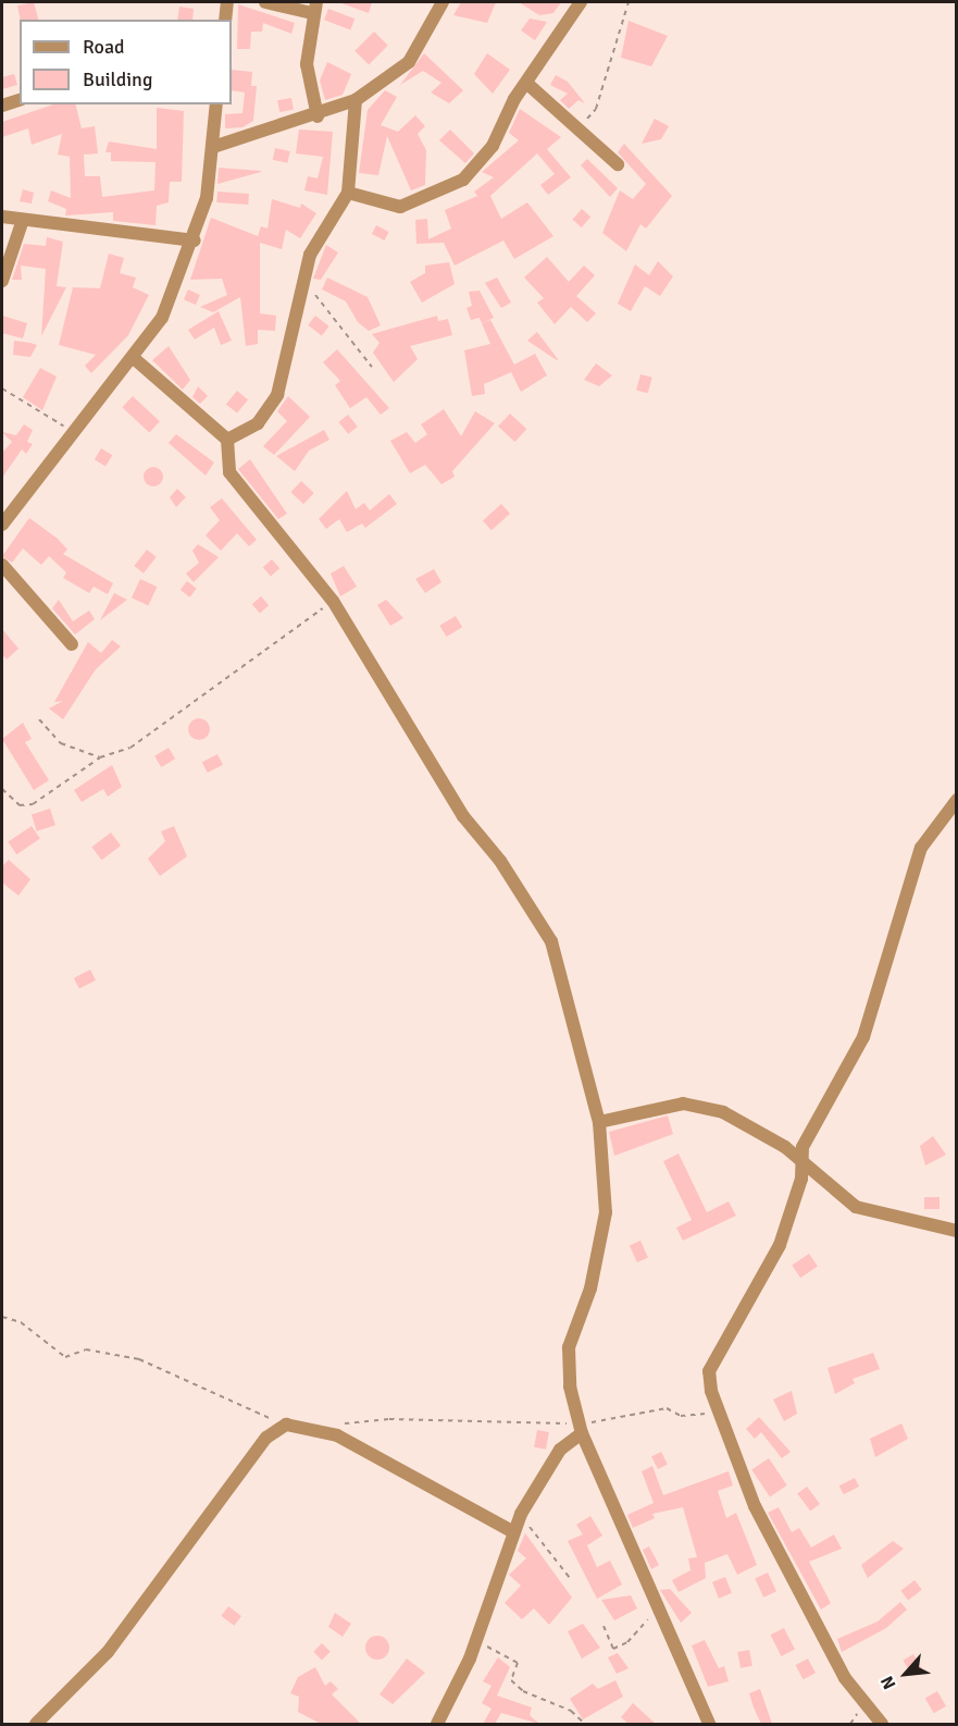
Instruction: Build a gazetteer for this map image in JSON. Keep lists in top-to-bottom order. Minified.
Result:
{"legend":["Road","Building"],"north":"bottom left"}
